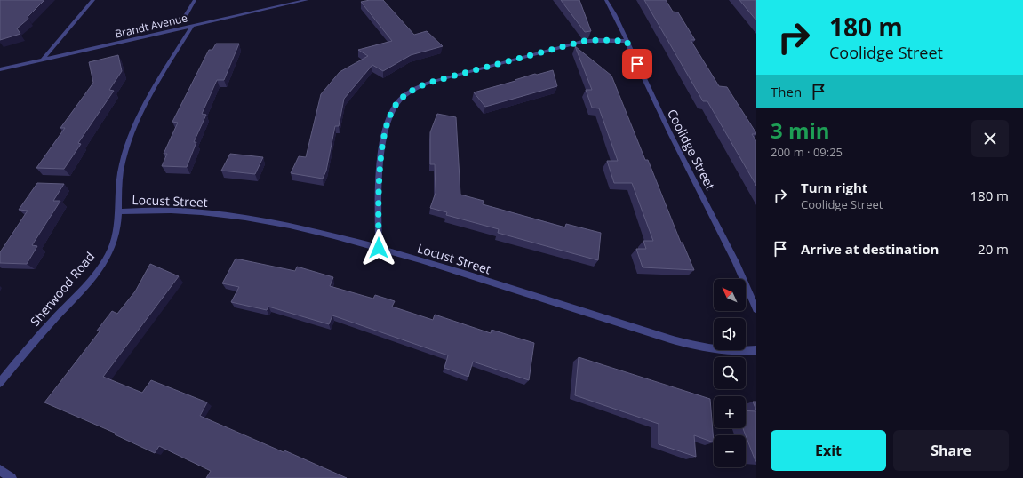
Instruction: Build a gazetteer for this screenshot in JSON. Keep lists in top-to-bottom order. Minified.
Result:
{"streets":{"street":["Brandt Avenue","Coolidge Street","Locust Street","Sherwood Road"]},"crossings":[["Brandt Avenue","Sherwood Road"],["Locust Street","Sherwood Road"]],"north":"top left","page":{"turn":["180 m","Coolidge Street"],"then":"Then","heading":["3 min","200 m · 09:25"],"list":[{"name":"Turn right","note":"Coolidge Street","value":"180 m"},{"name":"Arrive at destination","value":"20 m"}],"map_buttons":["+","−"],"buttons":["Exit","Share"]}}
